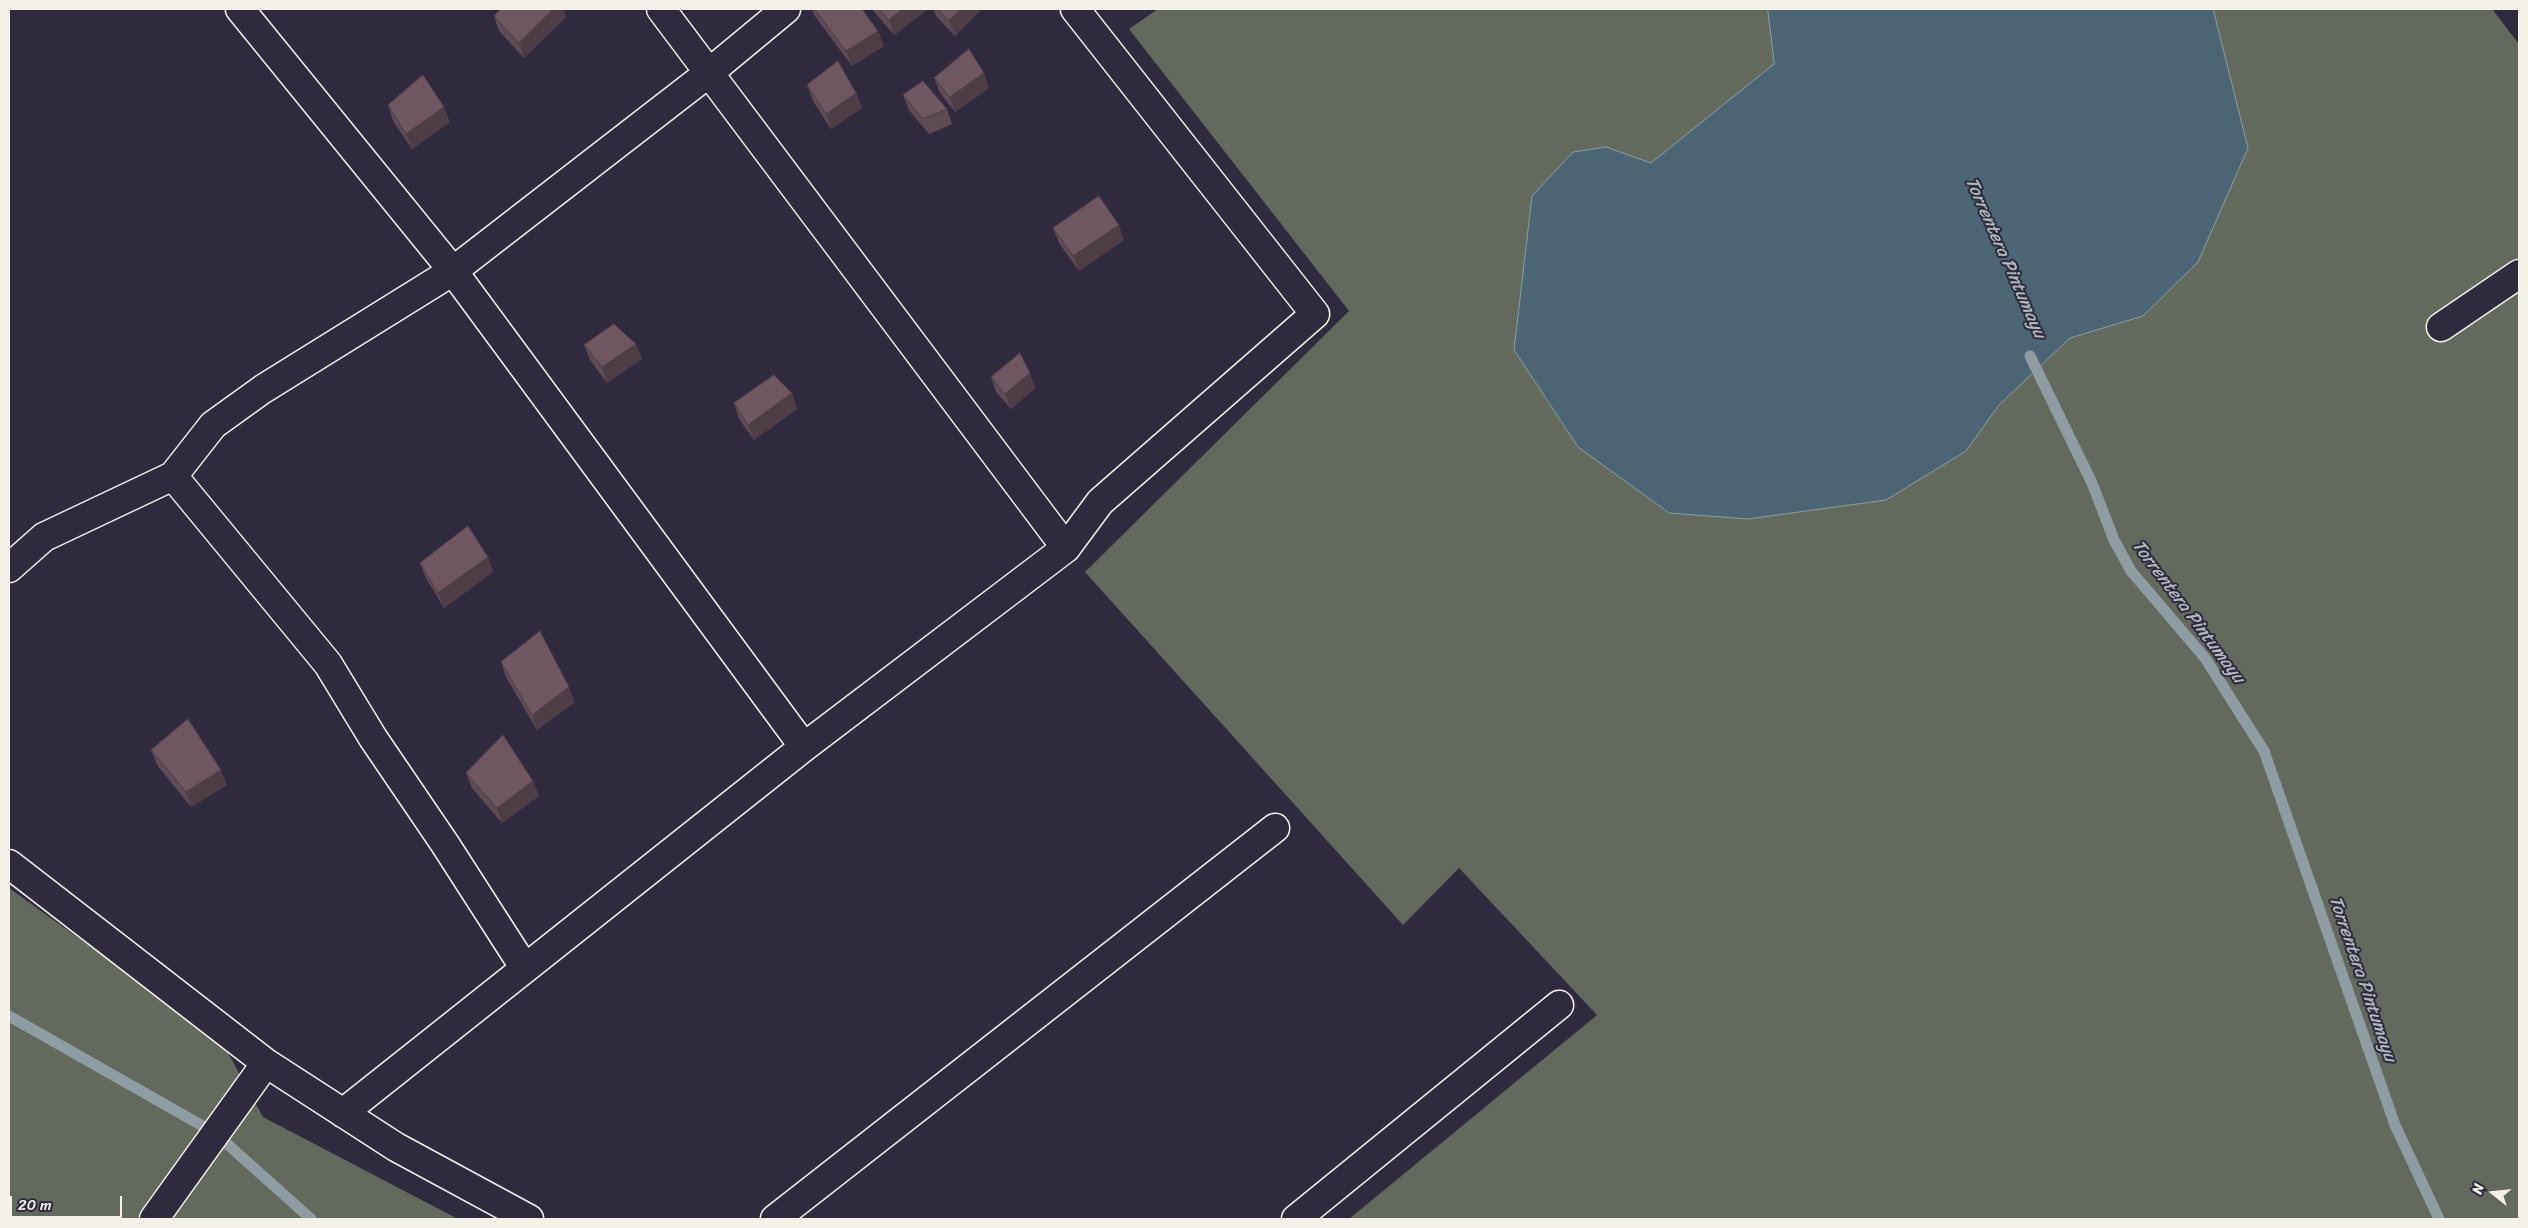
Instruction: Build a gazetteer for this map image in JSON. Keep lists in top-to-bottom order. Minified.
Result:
{"water":["Torrentera Pintumayu"],"scale_bar":"20 m","north":"left"}
